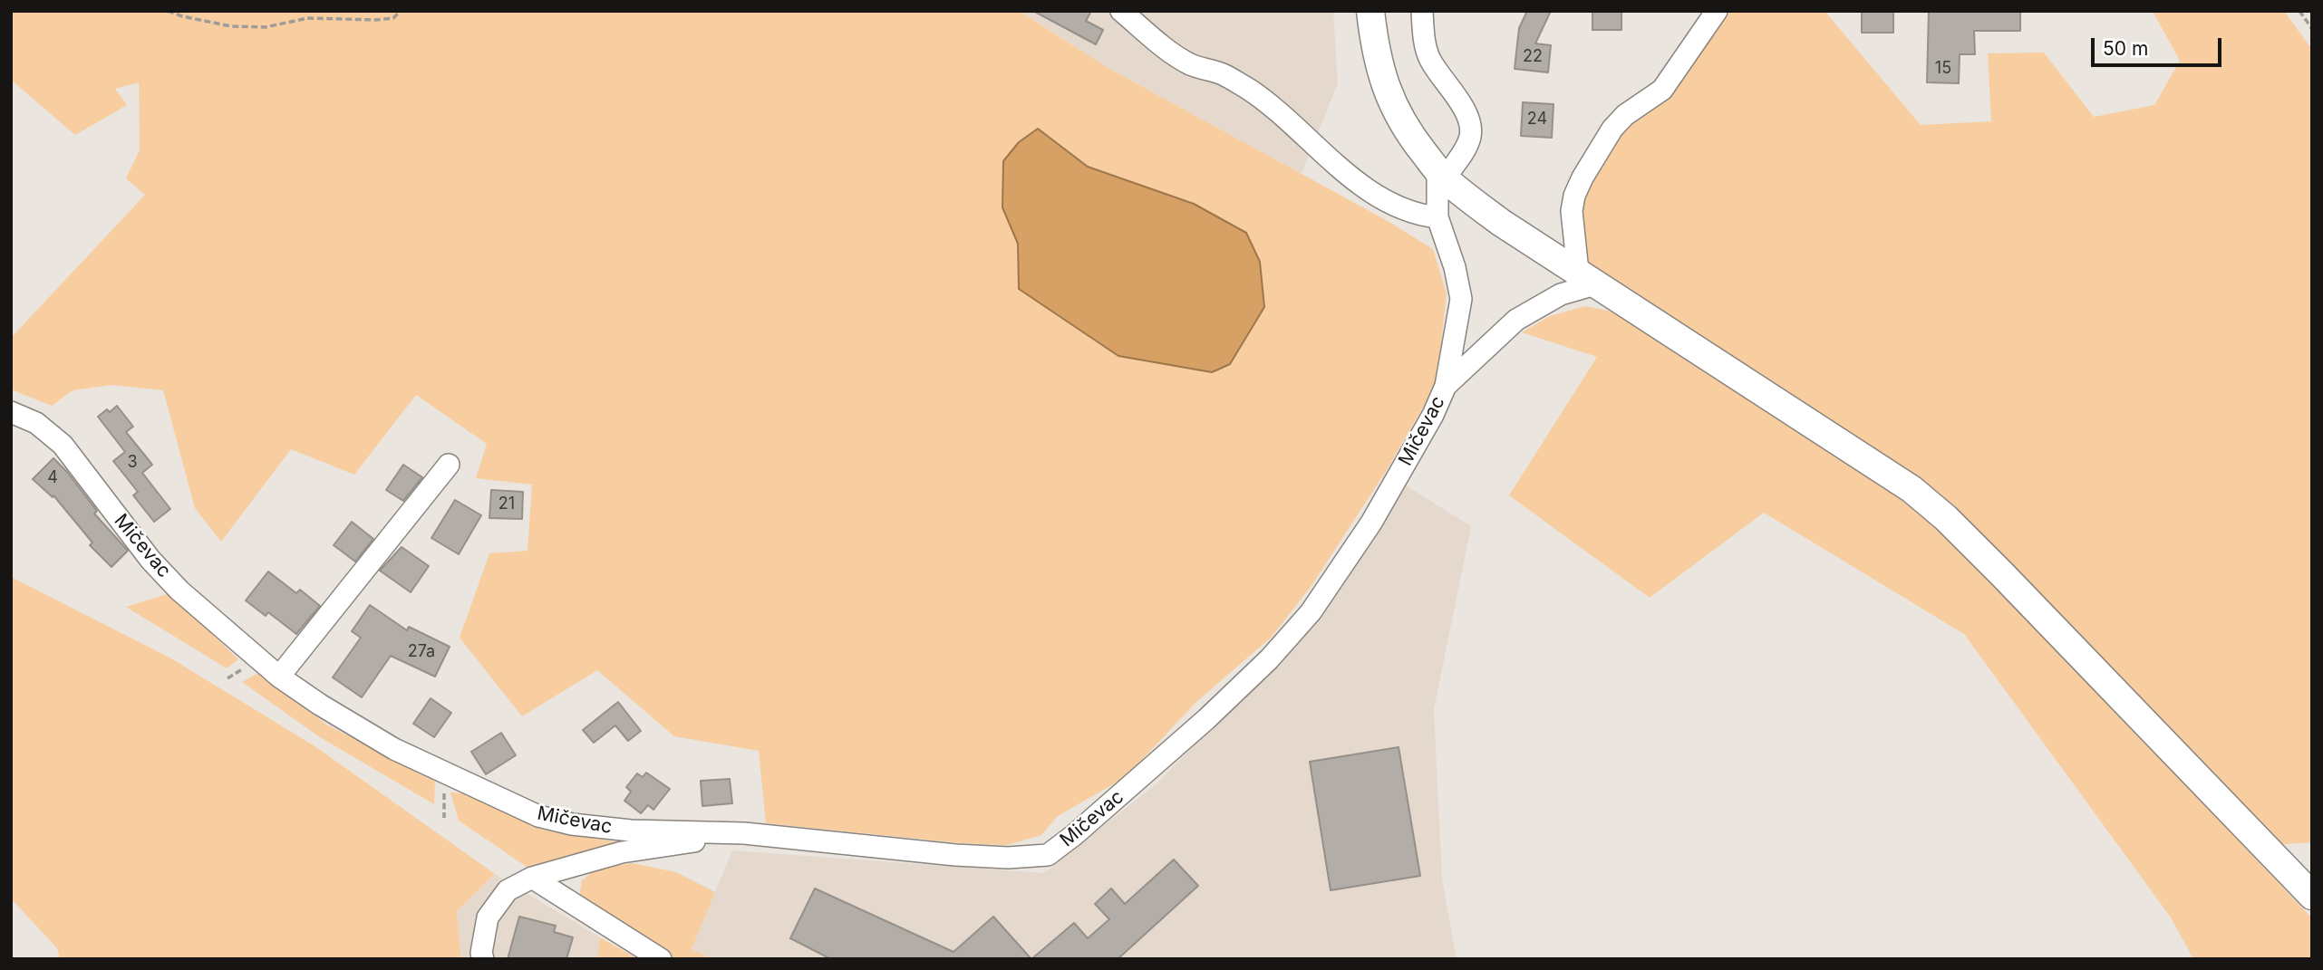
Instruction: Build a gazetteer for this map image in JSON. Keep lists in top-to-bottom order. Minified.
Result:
{"streets":{"street":["Mičevac"]},"house_numbers":["22","15","24","3","4","21","27a"],"scale_bar":"50 m"}
